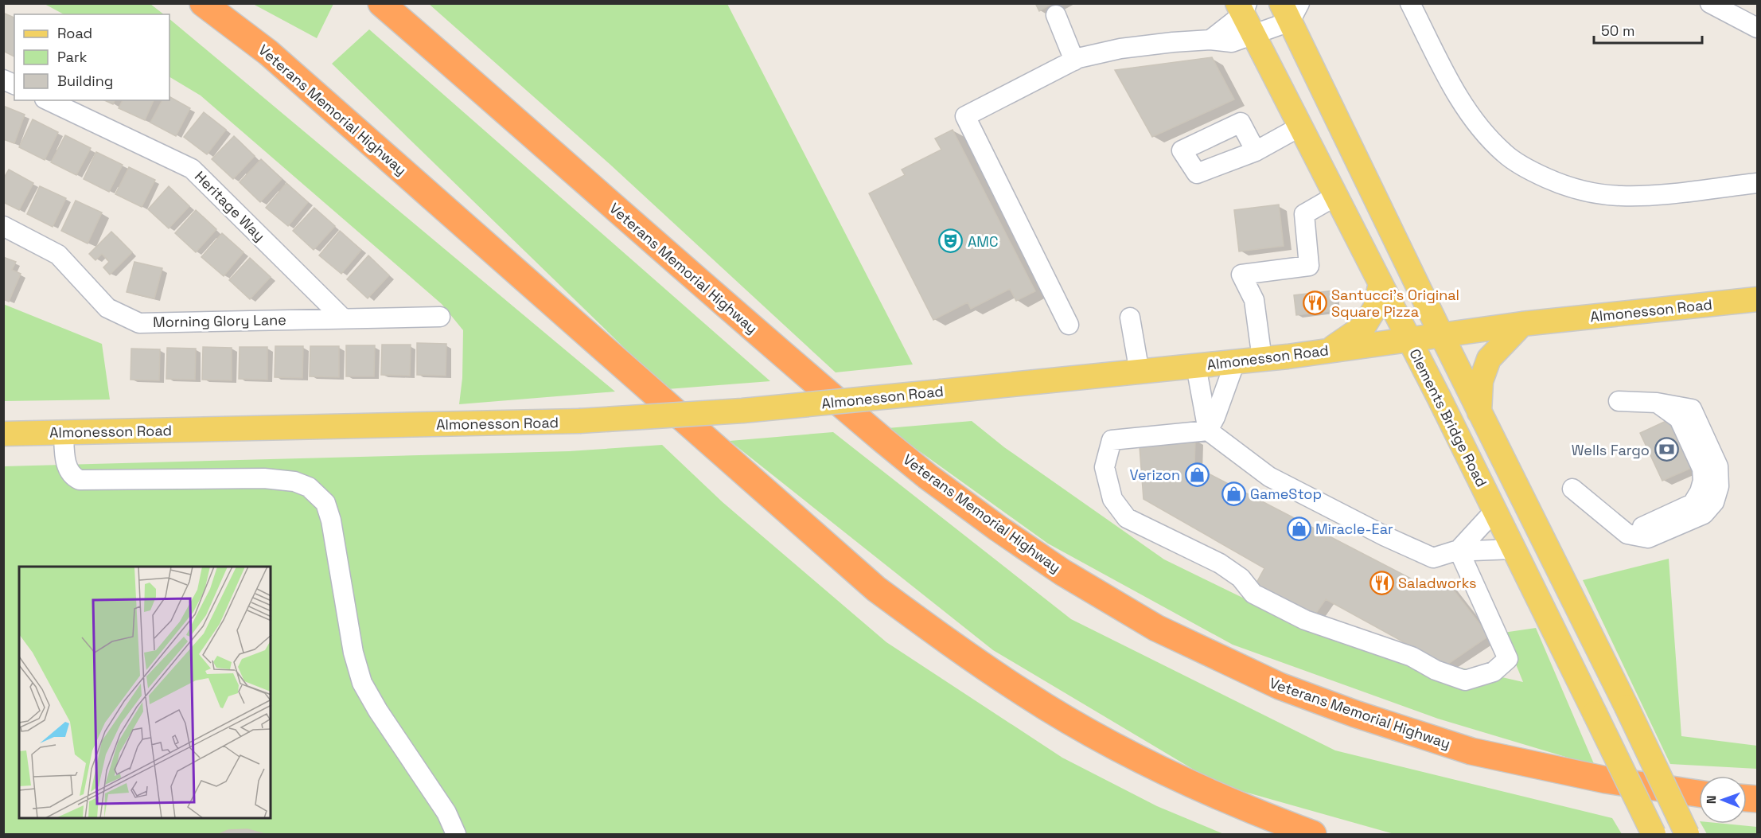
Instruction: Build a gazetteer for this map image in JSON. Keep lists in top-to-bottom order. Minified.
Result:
{"streets":{"highway":["Veterans Memorial Highway"],"main road":["Almonesson Road","Clements Bridge Road"],"street":["Heritage Way","Morning Glory Lane"]},"crossings":[["Heritage Way","Morning Glory Lane"],["Almonesson Road","Clements Bridge Road"]],"places":{"theatre":["AMC"],"restaurant":["Santucci's Original Square Pizza","Saladworks"],"bank":["Wells Fargo"],"shop":["Verizon","GameStop","Miracle-Ear"]},"legend":["Road","Park","Building"],"scale_bar":"50 m","north":"left"}
